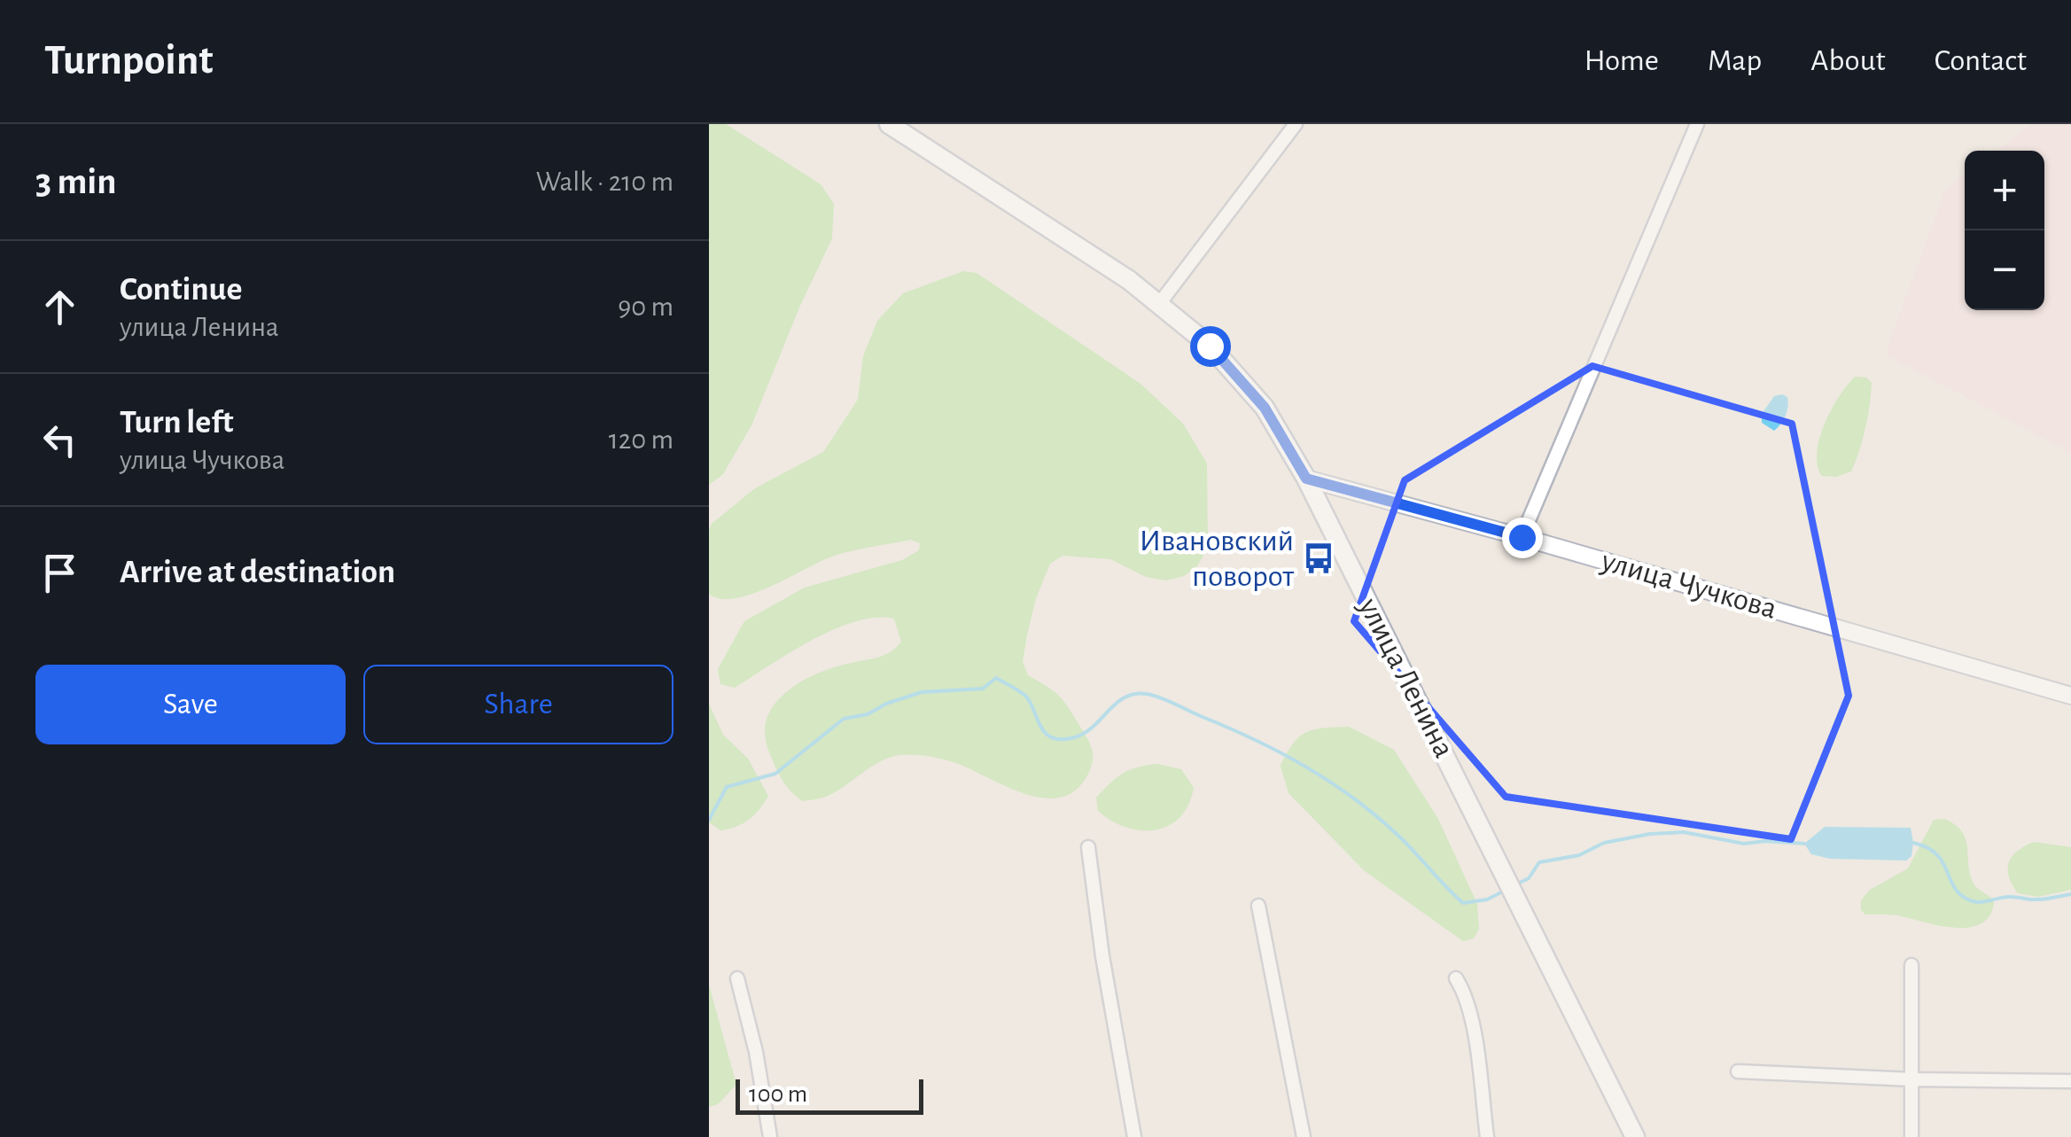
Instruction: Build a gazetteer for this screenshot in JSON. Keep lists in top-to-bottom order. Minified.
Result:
{"streets":{"main road":["улица Ленина"],"street":["улица Чучкова"]},"crossings":[["улица Чучкова","улица Ленина"]],"places":{"bus stop":["Ивановский поворот"]},"scale_bar":"100 m","page":{"header":"Turnpoint","nav":["Home","Map","About","Contact"],"heading":["3 min","Walk · 210 m"],"map_buttons":["+","−"],"list":[["Continue","улица Ленина","90 m"],["Turn left","улица Чучкова","120 m"],"Arrive at destination"],"buttons":["Save","Share"],"scale":"100 m"}}
